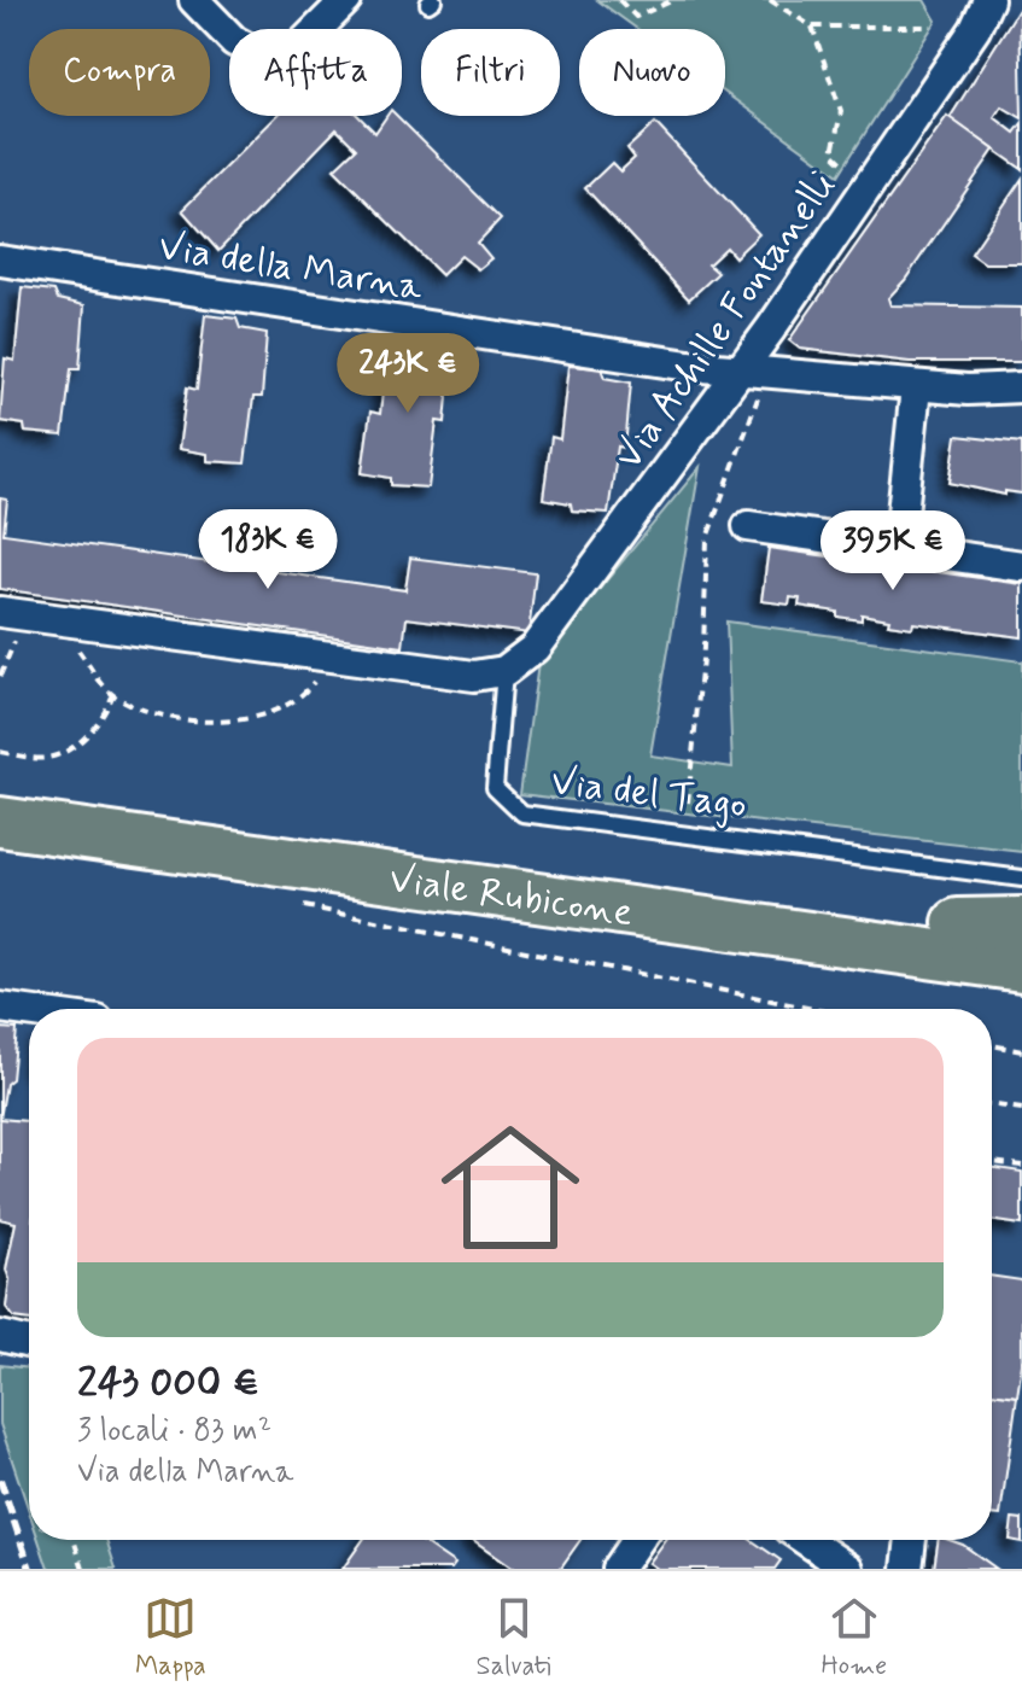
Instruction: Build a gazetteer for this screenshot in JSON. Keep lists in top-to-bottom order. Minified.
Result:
{"streets":{"highway":["Viale Rubicone"],"street":["Via della Marna","Via Achille Fontanelli"],"lane":["Via del Tago"]},"crossings":[["Via della Marna","Via Achille Fontanelli"],["Via Achille Fontanelli","Via del Tago"]],"page":{"chip":["Compra","Affitta","Filtri","Nuovo"],"price":["243K €","183K €","395K €"],"list":[{"name":"243 000 €","note":"3 locali · 83 m² · Via della Marna"}],"tabs":["Mappa","Salvati","Home"]}}
